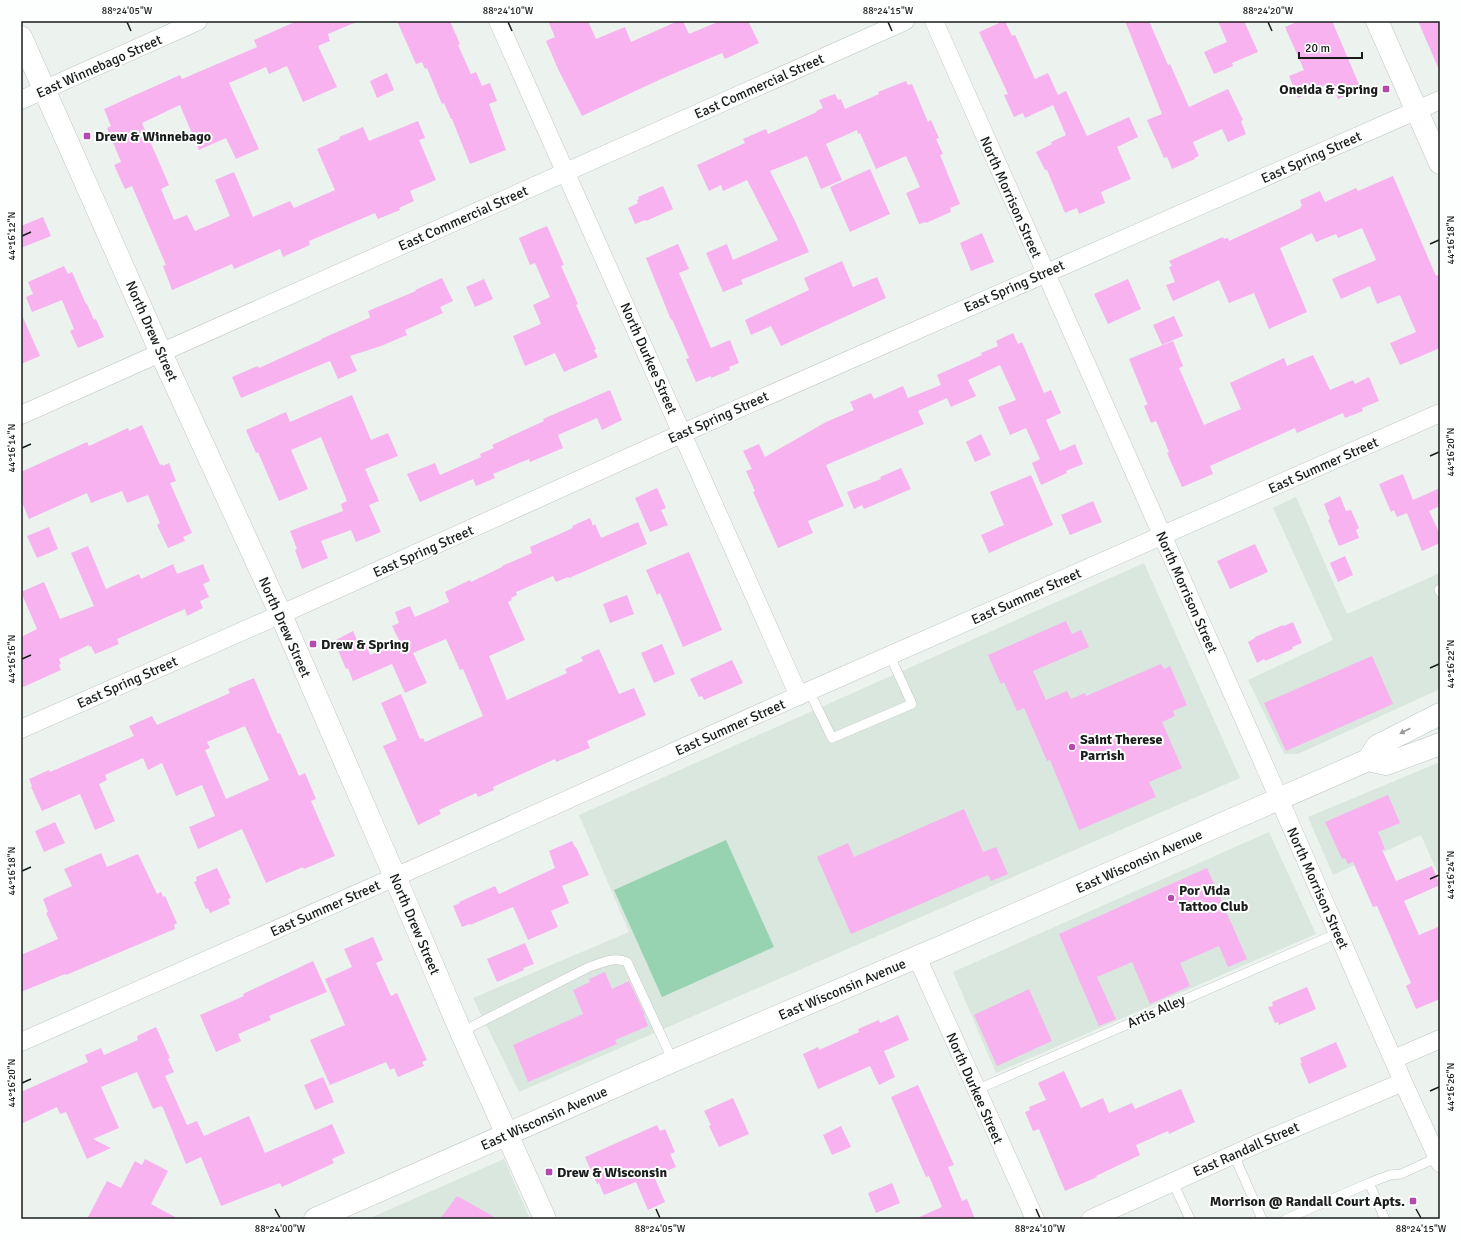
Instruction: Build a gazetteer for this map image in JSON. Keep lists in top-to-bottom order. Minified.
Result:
{"streets":{"main road":["North Drew Street","East Wisconsin Avenue"],"street":["East Winnebago Street","East Commercial Street","East Spring Street","North Morrison Street","North Durkee Street","East Summer Street","East Randall Street"],"lane":["Artis Alley"]},"crossings":[["East Winnebago Street","North Drew Street"],["East Commercial Street","North Drew Street"],["East Commercial Street","North Durkee Street"],["East Spring Street","North Morrison Street"],["East Spring Street","North Drew Street"],["East Spring Street","North Durkee Street"],["North Morrison Street","East Summer Street"],["North Morrison Street","East Wisconsin Avenue"],["North Morrison Street","Artis Alley"],["North Morrison Street","East Randall Street"],["North Drew Street","East Summer Street"],["North Drew Street","East Wisconsin Avenue"],["North Durkee Street","East Summer Street"],["North Durkee Street","East Wisconsin Avenue"],["North Durkee Street","Artis Alley"]],"places":{"transit":["Oneida & Spring","Drew & Winnebago","Drew & Spring","Drew & Wisconsin","Morrison @ Randall Court Apts."],"other":["Saint Therese Parrish","Por Vida Tattoo Club"]},"scale_bar":"20 m","coordinates":["88°24'05\"W","88°24'10\"W","88°24'15\"W","88°24'20\"W","44°16'12\"N","44°16'18\"N","44°16'14\"N","44°16'20\"N","44°16'16\"N","44°16'22\"N","44°16'24\"N","44°16'26\"N","88°24'00\"W"]}
